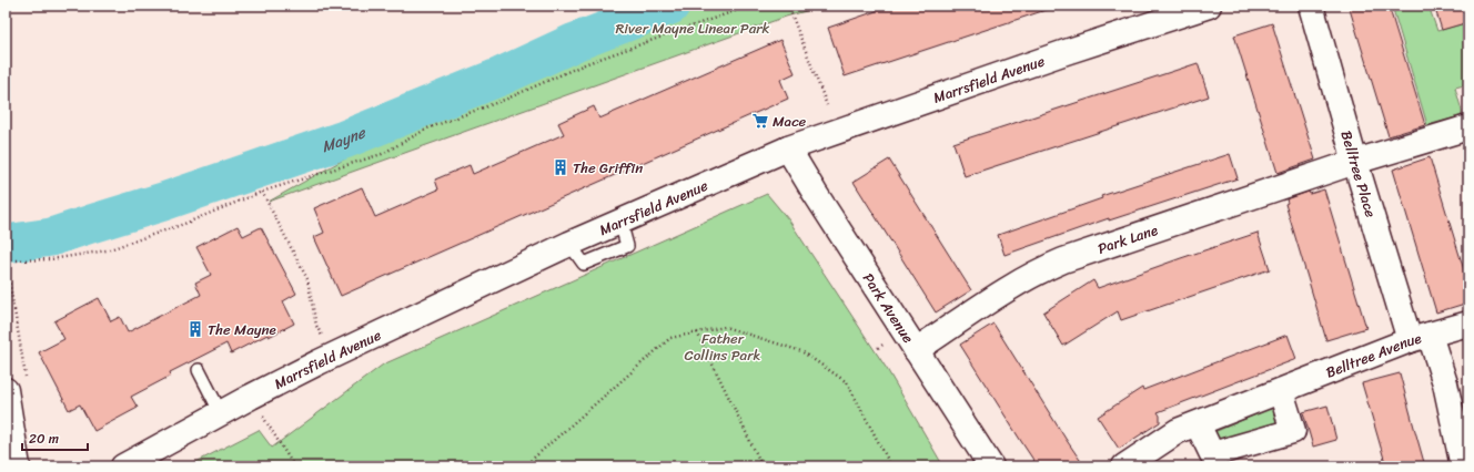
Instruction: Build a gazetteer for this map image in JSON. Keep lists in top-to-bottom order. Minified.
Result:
{"streets":{"street":["Marrsfield Avenue","Belltree Place","Park Lane","Park Avenue","Belltree Avenue"]},"crossings":[["Marrsfield Avenue","Park Avenue"],["Belltree Place","Park Lane"],["Belltree Place","Belltree Avenue"],["Park Lane","Park Avenue"]],"water":["Mayne"],"parks":["River Mayne Linear Park","Father Collins Park"],"places":{"supermarket":["Mace"],"building":["The Griffin","The Mayne"]},"scale_bar":"20 m"}
